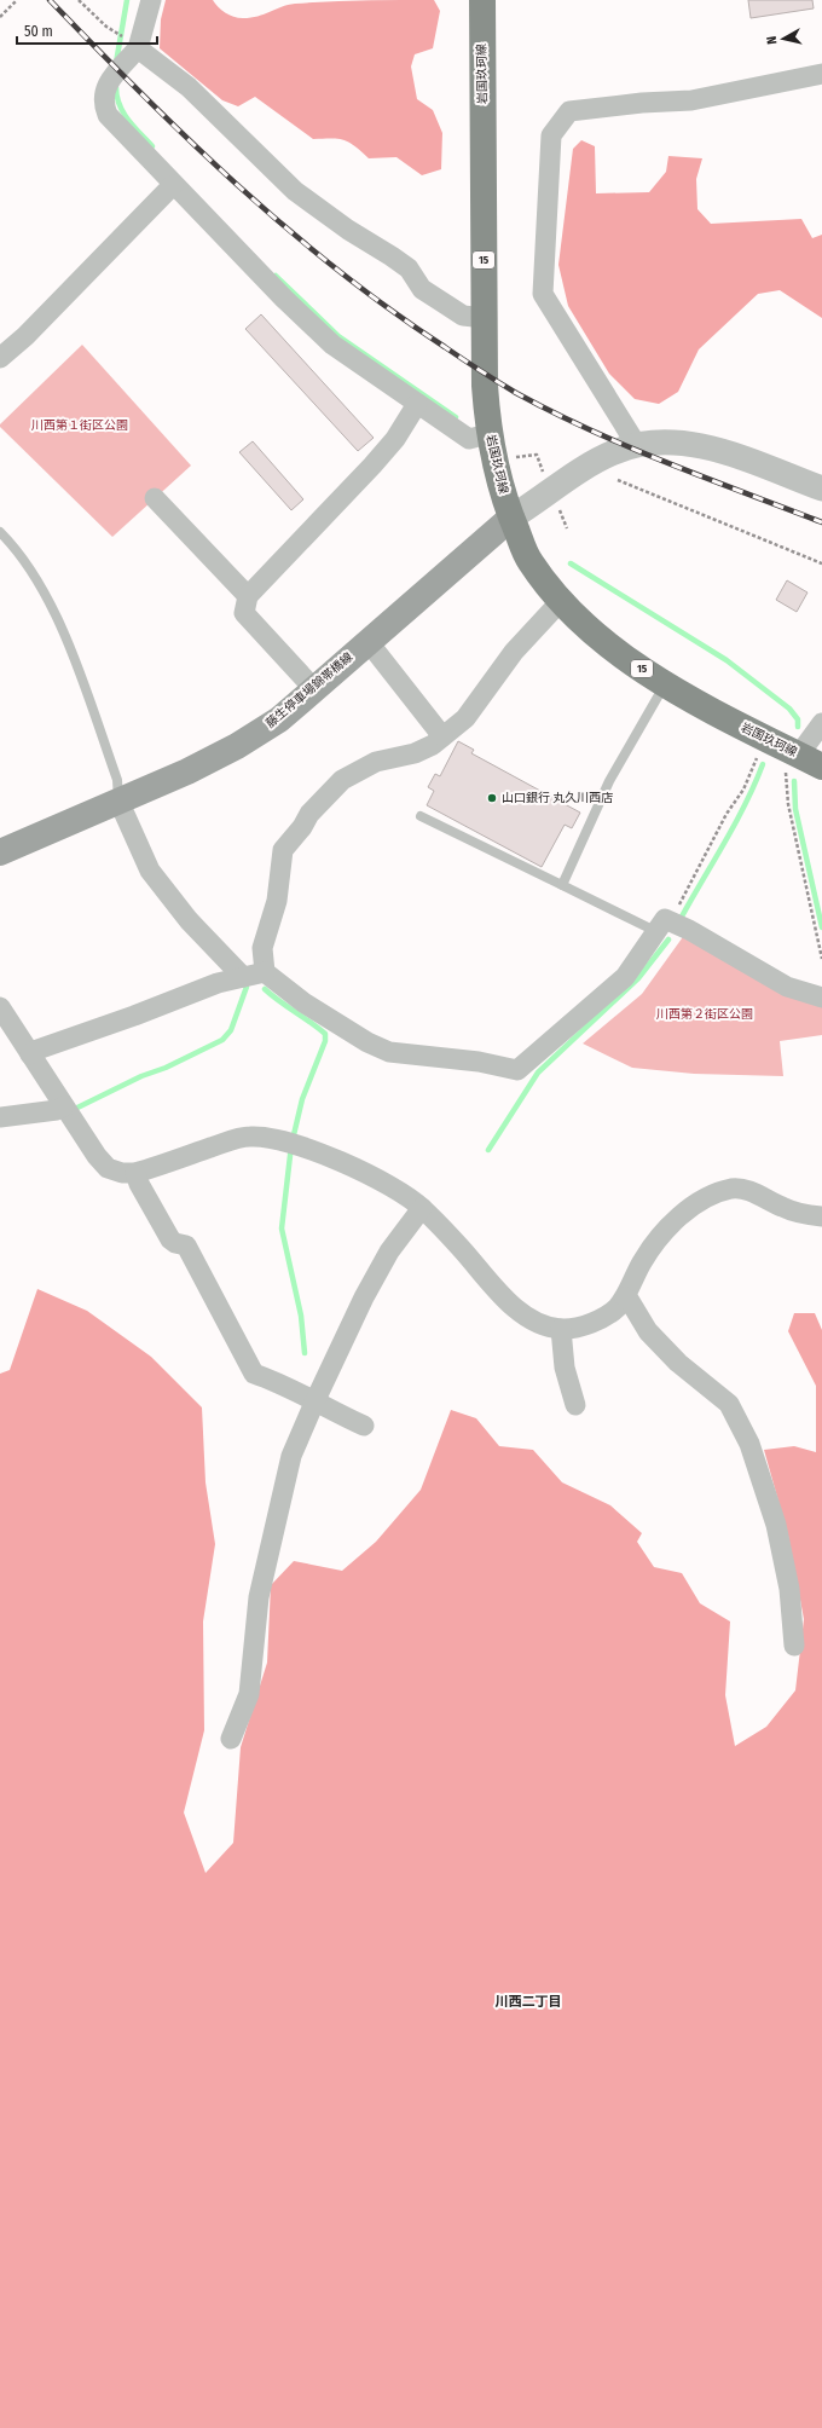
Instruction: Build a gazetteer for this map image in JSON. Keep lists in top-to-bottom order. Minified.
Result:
{"streets":{"main road":["岩国玖珂線","15","藤生停車場錦帯橋線"]},"crossings":[["岩国玖珂線","藤生停車場錦帯橋線"]],"districts":["川西二丁目"],"parks":["川西第１街区公園","川西第２街区公園"],"places":["山口銀行 丸久川西店"],"scale_bar":"50 m","north":"left"}
